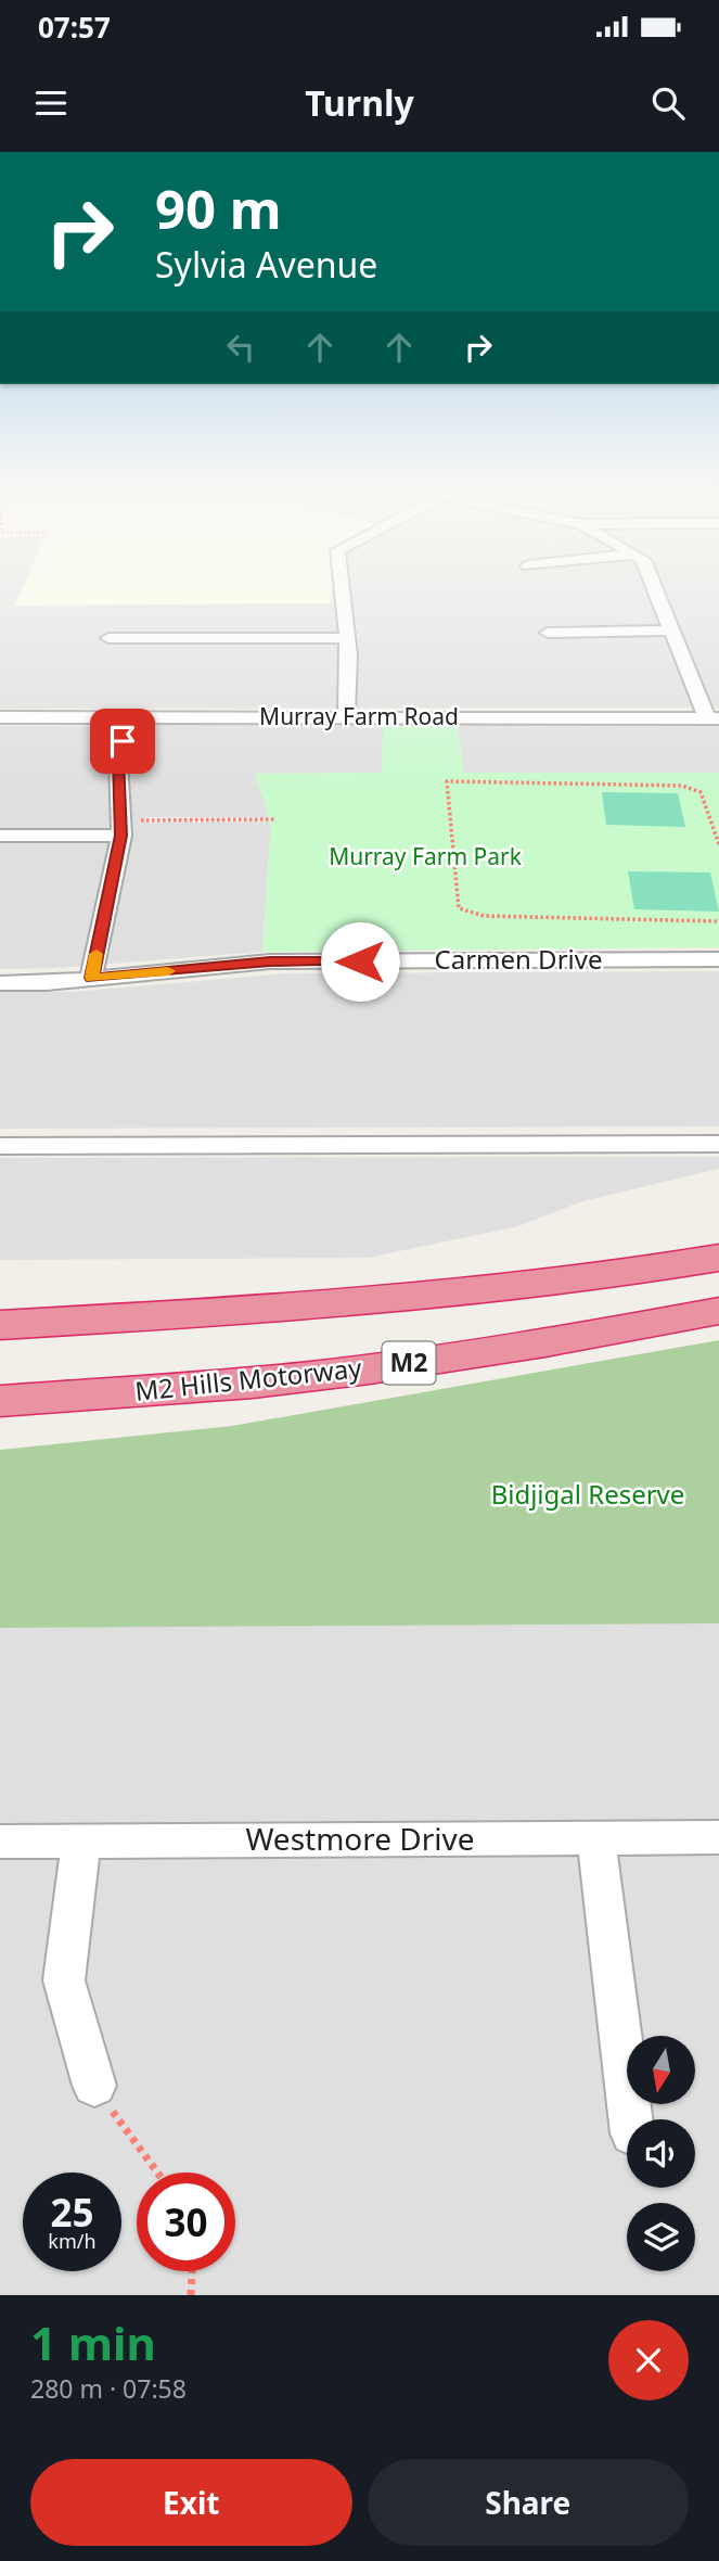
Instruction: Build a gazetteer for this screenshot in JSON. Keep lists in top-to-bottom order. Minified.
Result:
{"streets":{"highway":["M2","M2 Hills Motorway"],"street":["Murray Farm Road","Carmen Drive","Westmore Drive"]},"crossings":[["M2","M2 Hills Motorway"]],"parks":["Murray Farm Park","Bidjigal Reserve"],"north":"bottom","page":{"status":"07:57","header":"Turnly","turn":["90 m","Sylvia Avenue"],"speed":"25 km/h","limit":"30","heading":["1 min","280 m · 07:58"],"buttons":["Exit","Share"]}}
